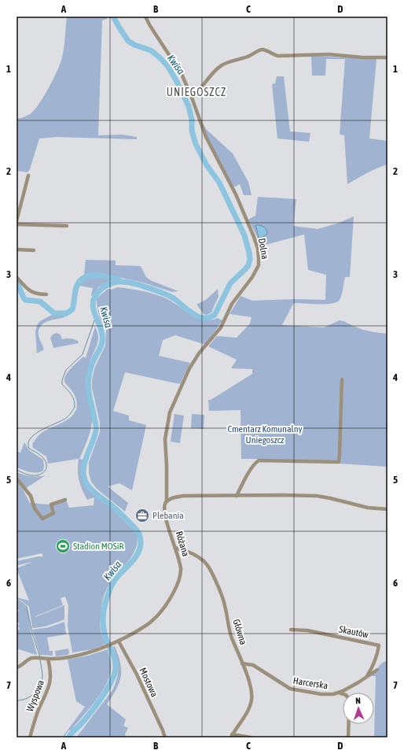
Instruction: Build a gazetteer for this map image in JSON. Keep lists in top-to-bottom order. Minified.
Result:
{"streets":{"street":["Dolna","Różana","Główna","Skautów","Mostowa","Harcerska","Wyspowa"]},"crossings":[["Dolna","Różana"],["Różana","Główna"],["Różana","Mostowa"],["Różana","Wyspowa"],["Główna","Harcerska"],["Skautów","Harcerska"]],"districts":["UNIEGOSZCZ"],"water":["Kwisa"],"parks":["Cmentarz Komunalny Uniegoszcz"],"places":{"office":["Plebania"],"sports":["Stadion MOSiR"]},"north":"top","grid":{"columns":["A","B","C","D"],"rows":["1","2","3","4","5","6","7"]}}
